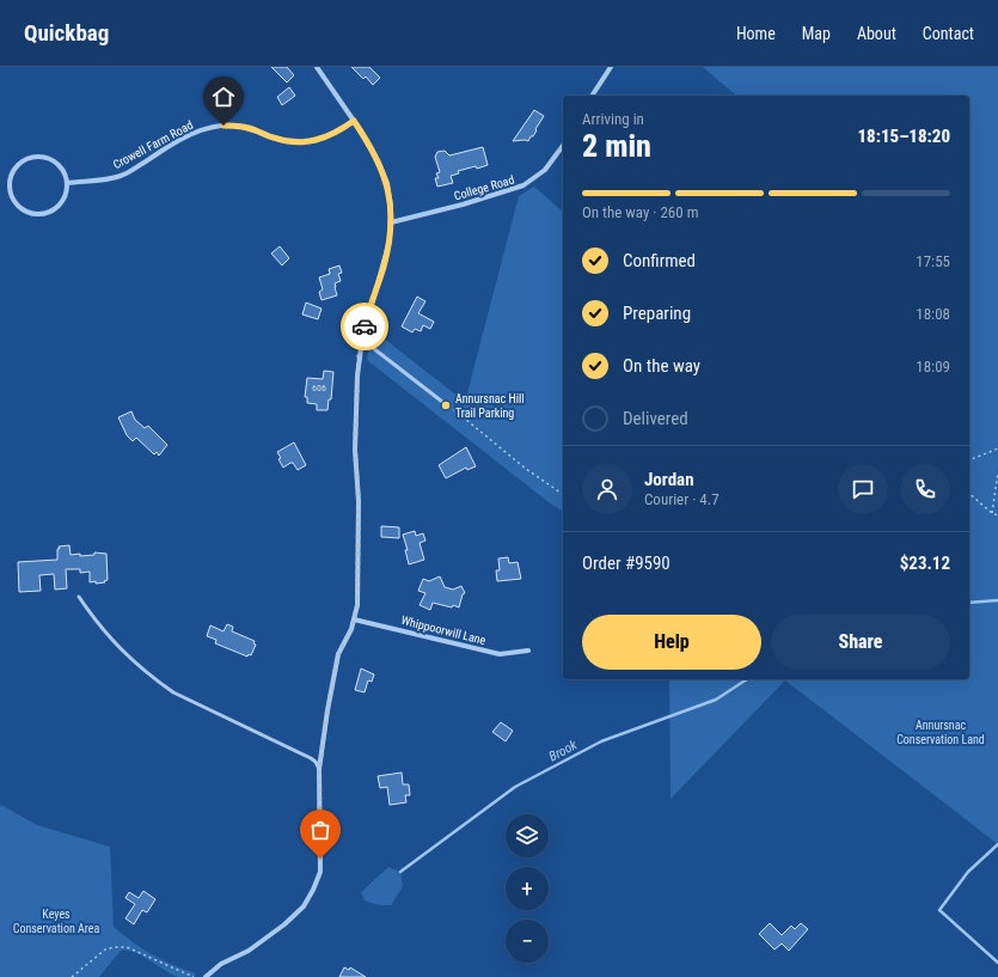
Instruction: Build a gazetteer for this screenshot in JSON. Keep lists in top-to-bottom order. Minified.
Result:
{"streets":{"street":["Crowell Farm Road","College Road","Whippoorwill Lane"]},"water":["Brook"],"parks":["Annursnac Conservation Land","Keyes Conservation Area"],"places":["Annursnac Hill Trail Parking"],"house_numbers":["606"],"page":{"header":"Quickbag","nav":["Home","Map","About","Contact"],"heading":["2 min","Arriving in","18:15–18:20"],"panel":["Jordan","Courier · 4.7","Order #9590","$23.12"],"bar":"On the way · 260 m","list":[["Confirmed","17:55"],["Preparing","18:08"],["On the way","18:09"],"Delivered"],"buttons":["Help","Share"],"map_buttons":["+","−"]}}
